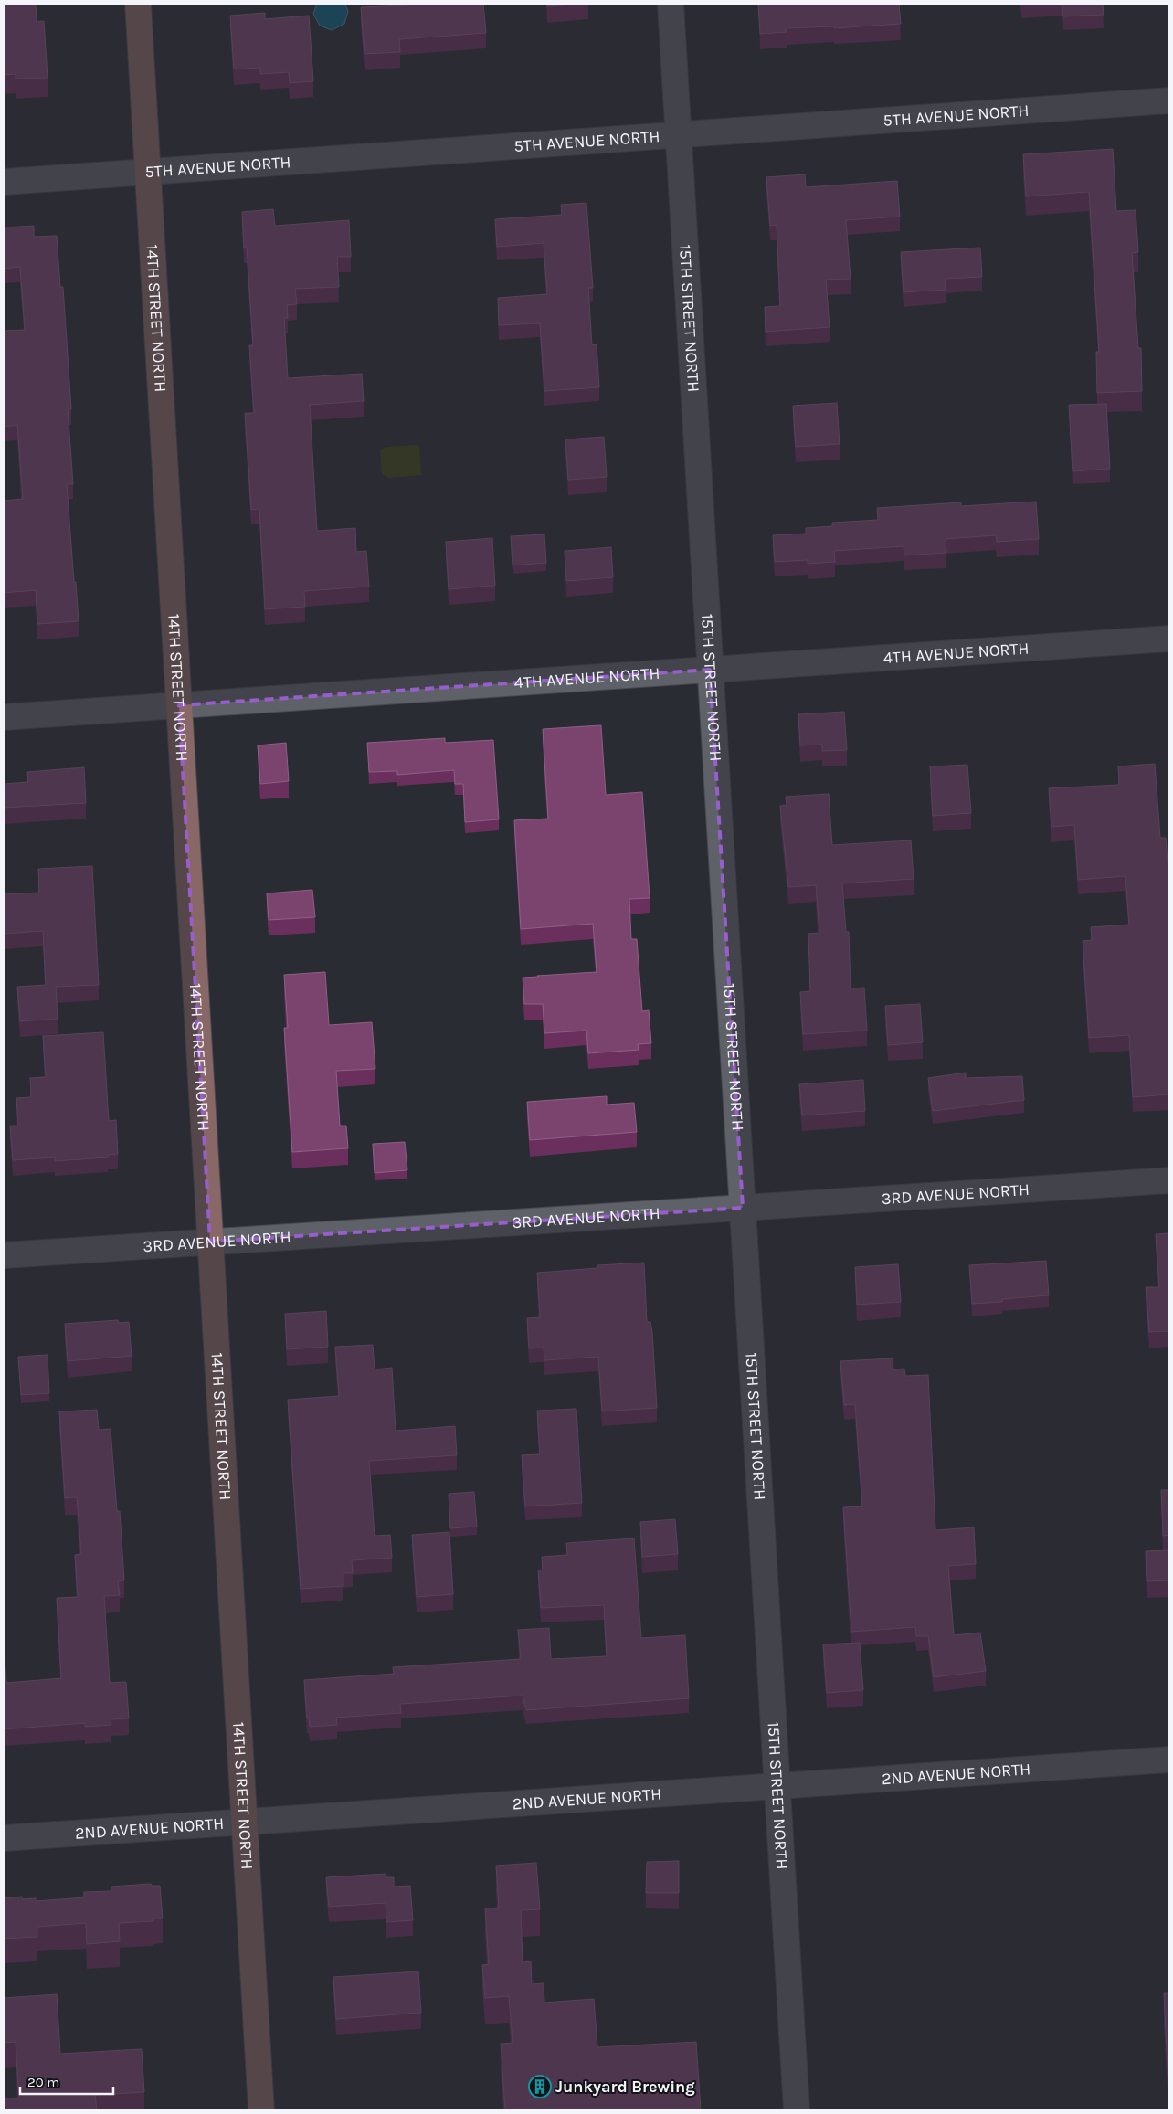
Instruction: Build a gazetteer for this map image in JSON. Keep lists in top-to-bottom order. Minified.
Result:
{"streets":{"street":["5TH AVENUE NORTH","14TH STREET NORTH","15TH STREET NORTH","4TH AVENUE NORTH","3RD AVENUE NORTH","2ND AVENUE NORTH"]},"crossings":[["5TH AVENUE NORTH","14TH STREET NORTH"],["5TH AVENUE NORTH","15TH STREET NORTH"],["14TH STREET NORTH","4TH AVENUE NORTH"],["14TH STREET NORTH","3RD AVENUE NORTH"],["14TH STREET NORTH","2ND AVENUE NORTH"],["15TH STREET NORTH","4TH AVENUE NORTH"],["15TH STREET NORTH","3RD AVENUE NORTH"],["15TH STREET NORTH","2ND AVENUE NORTH"]],"places":{"building":["Junkyard Brewing"]},"scale_bar":"20 m"}
